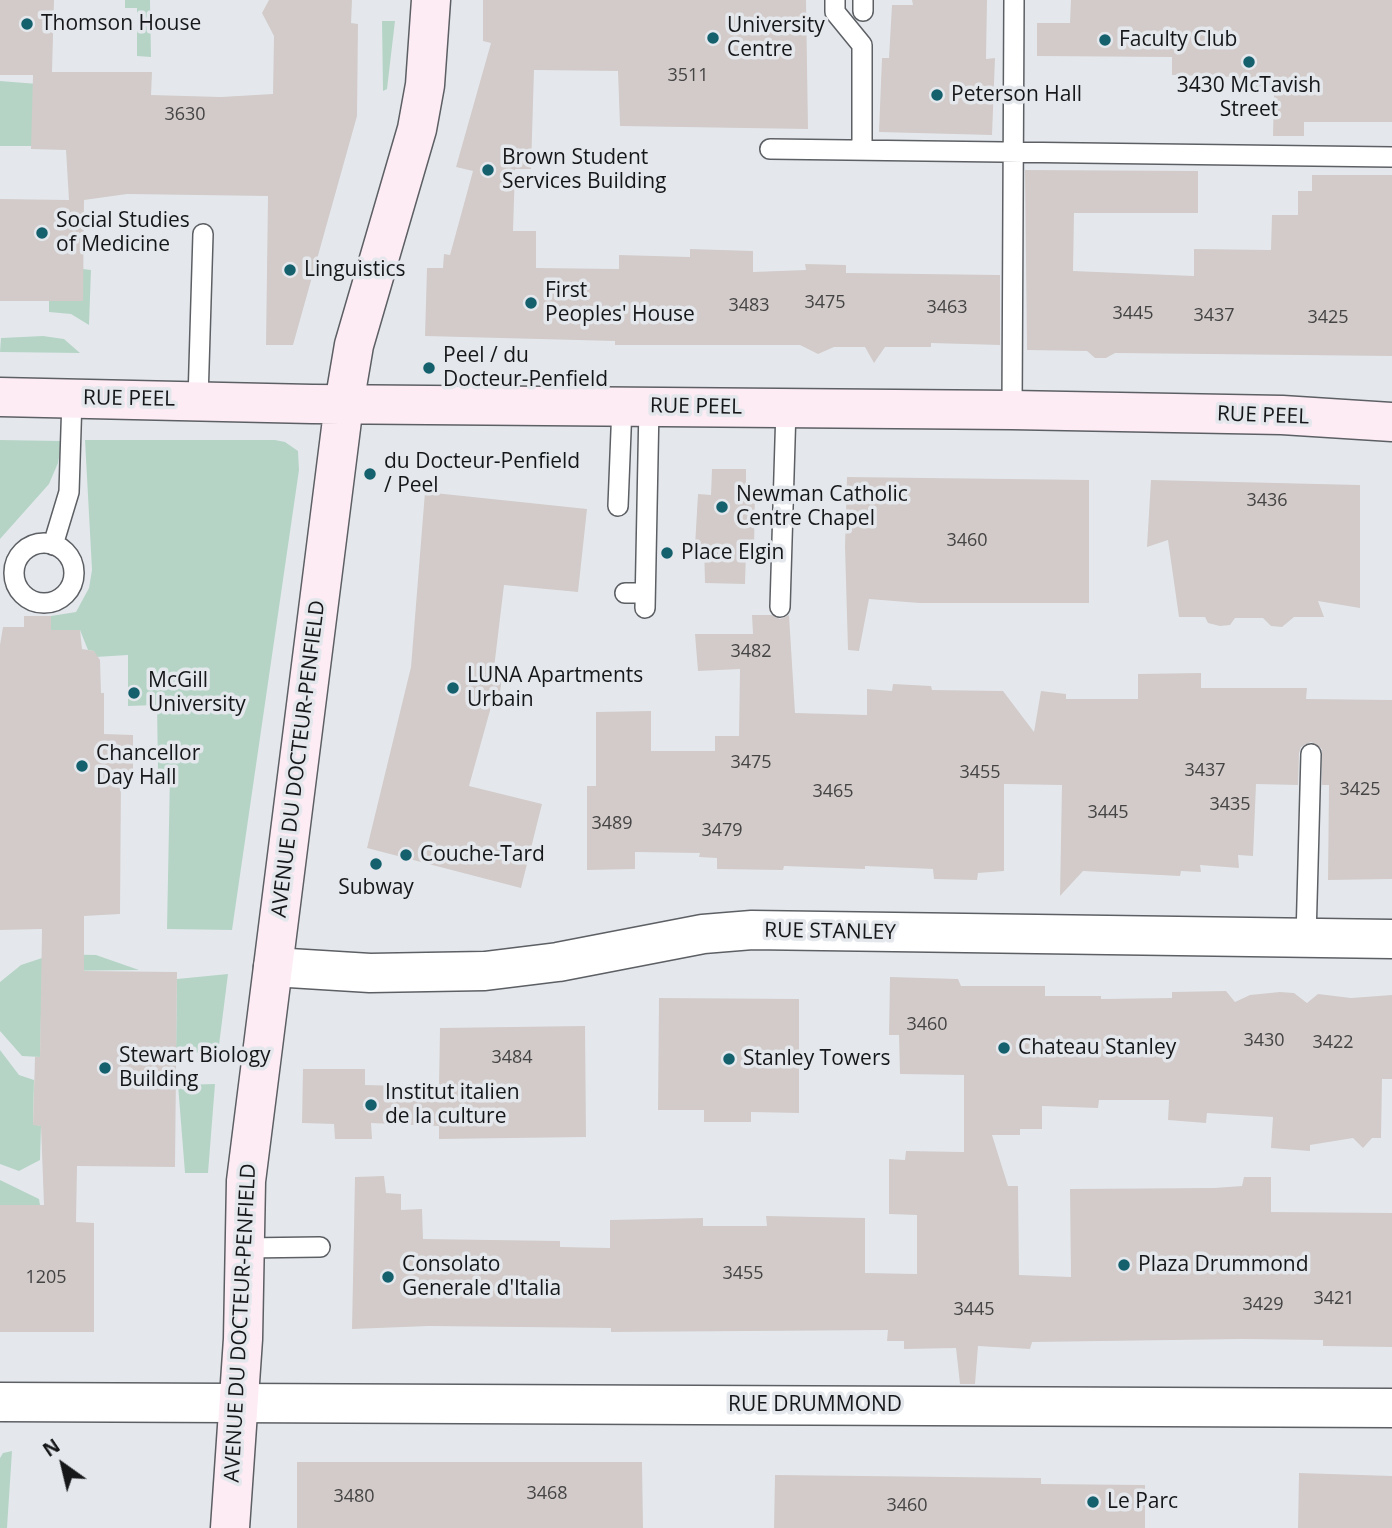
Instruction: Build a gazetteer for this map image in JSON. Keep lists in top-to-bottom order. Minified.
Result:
{"streets":{"main road":["RUE PEEL","AVENUE DU DOCTEUR-PENFIELD"],"street":["RUE STANLEY","RUE DRUMMOND"]},"crossings":[["RUE PEEL","AVENUE DU DOCTEUR-PENFIELD"],["AVENUE DU DOCTEUR-PENFIELD","RUE STANLEY"],["AVENUE DU DOCTEUR-PENFIELD","RUE DRUMMOND"]],"places":["Thomson House","University Centre","Faculty Club","3430 McTavish Street","Peterson Hall","Brown Student Services Building","Social Studies of Medicine","Linguistics","First Peoples' House","Peel / du Docteur-Penfield","du Docteur-Penfield / Peel","Newman Catholic Centre Chapel","Place Elgin","LUNA Apartments Urbain","McGill University","Chancellor Day Hall","Couche-Tard","Subway","Chateau Stanley","Stanley Towers","Stewart Biology Building","Institut italien de la culture","Plaza Drummond","Consolato Generale d'Italia","Le Parc"],"house_numbers":["3511","3630","3475","3483","3463","3445","3437","3425","3436","3460","3482","3475","3437","3455","3425","3465","3435","3445","3489","3479","3460","3430","3422","3484","3455","1205","3421","3429","3445","3468","3480","3460"],"north":"top left"}
